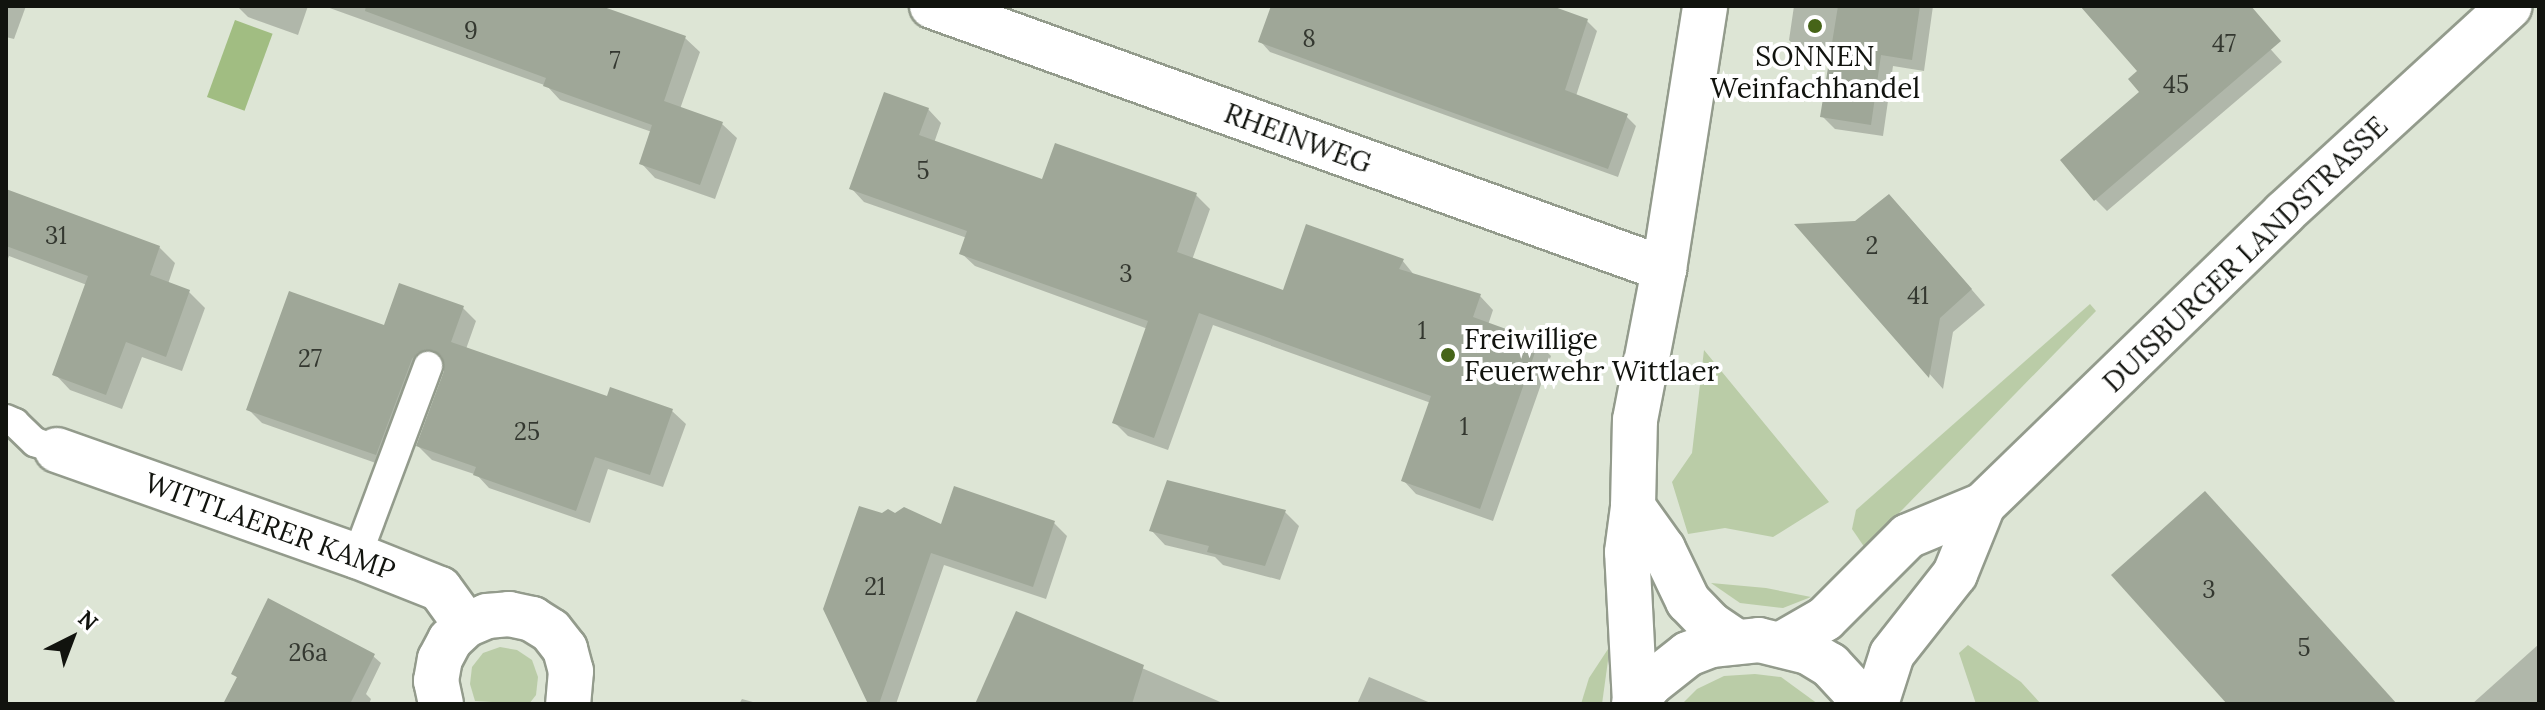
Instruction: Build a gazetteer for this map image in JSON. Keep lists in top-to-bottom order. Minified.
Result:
{"streets":{"street":["RHEINWEG","DUISBURGER LANDSTRASSE","WITTLAERER KAMP"]},"places":["SONNEN Weinfachhandel","Freiwillige Feuerwehr Wittlaer"],"house_numbers":["9","8","47","7","45","5","31","2","3","41","1","27","1","25","21","3","5","26a"],"north":"top right"}
